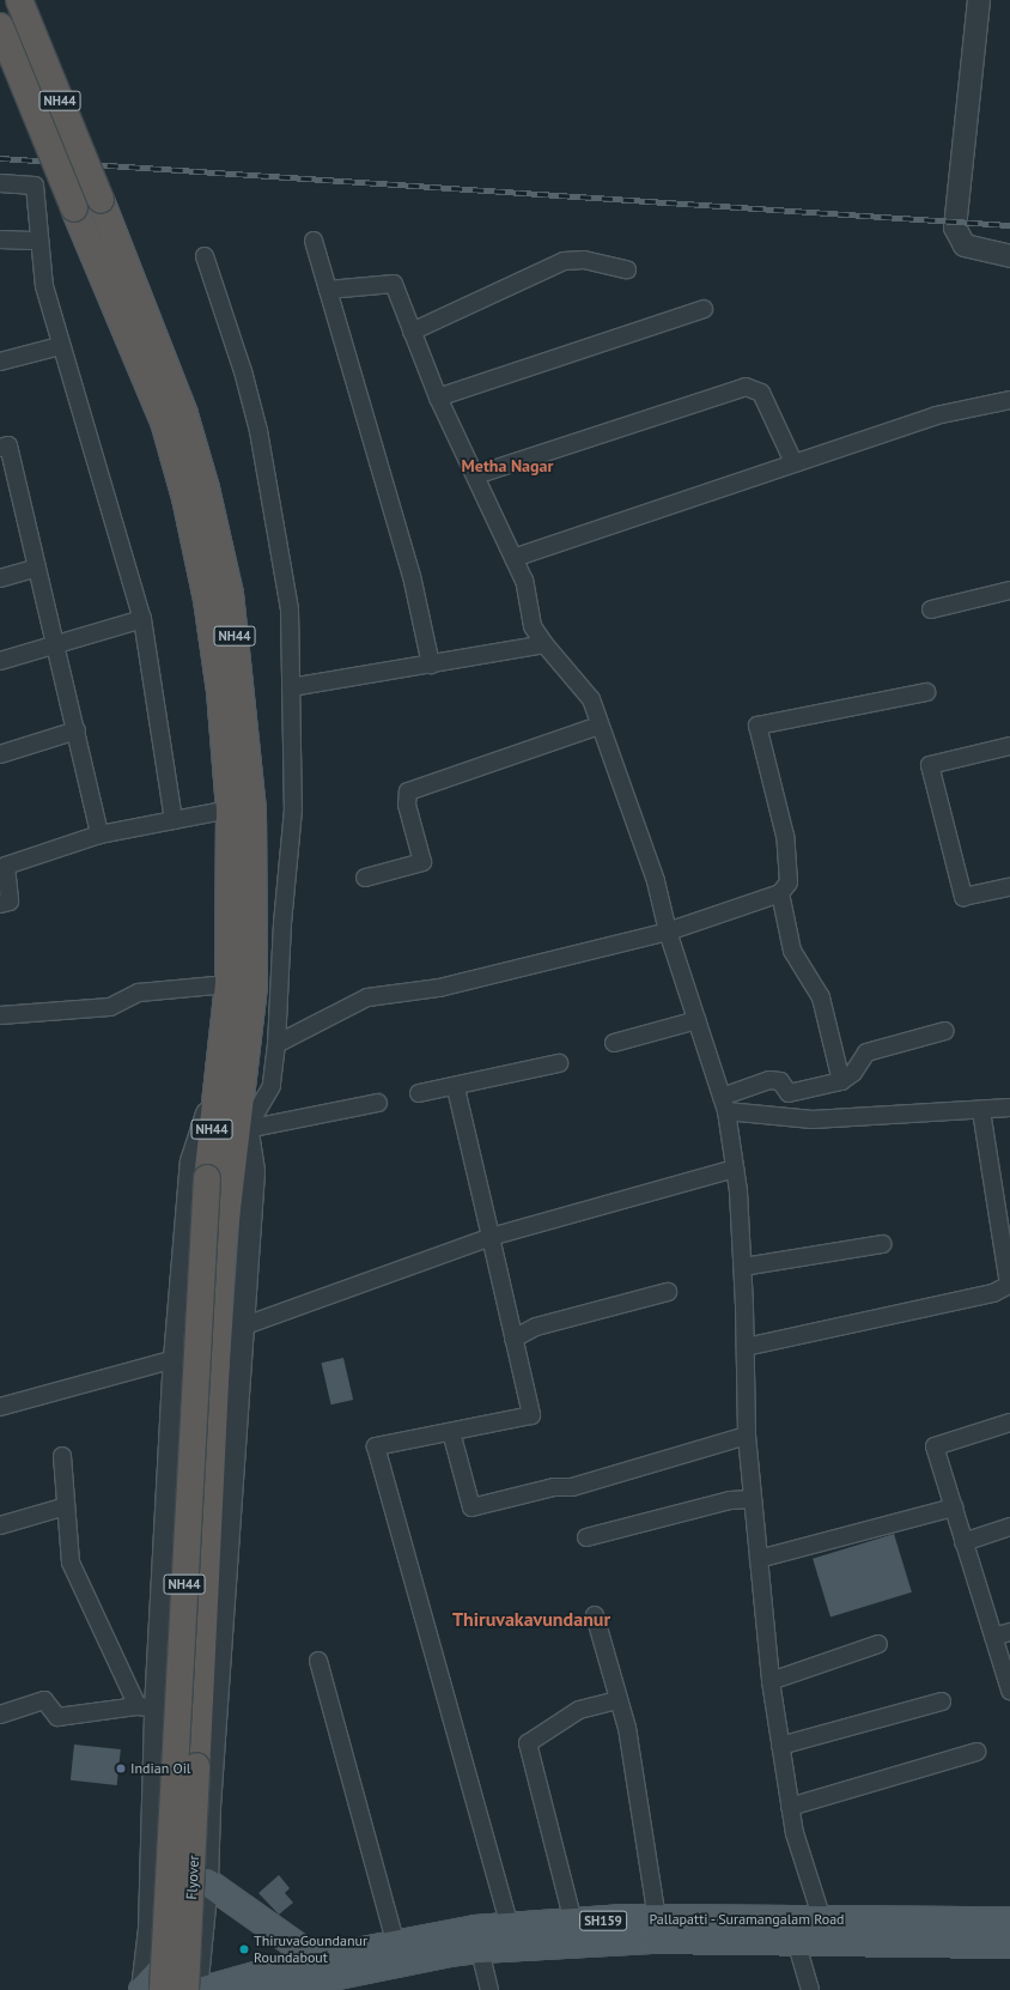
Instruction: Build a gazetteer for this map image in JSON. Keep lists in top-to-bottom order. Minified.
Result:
{"streets":{"highway":["NH44","Flyover"],"main road":["Pallapatti - Suramangalam Road","SH159"]},"crossings":[["NH44","Flyover"],["Flyover","Pallapatti - Suramangalam Road"]],"districts":["Metha Nagar","Thiruvakavundanur"],"places":["Indian Oil","ThiruvaGoundanur Roundabout"]}
